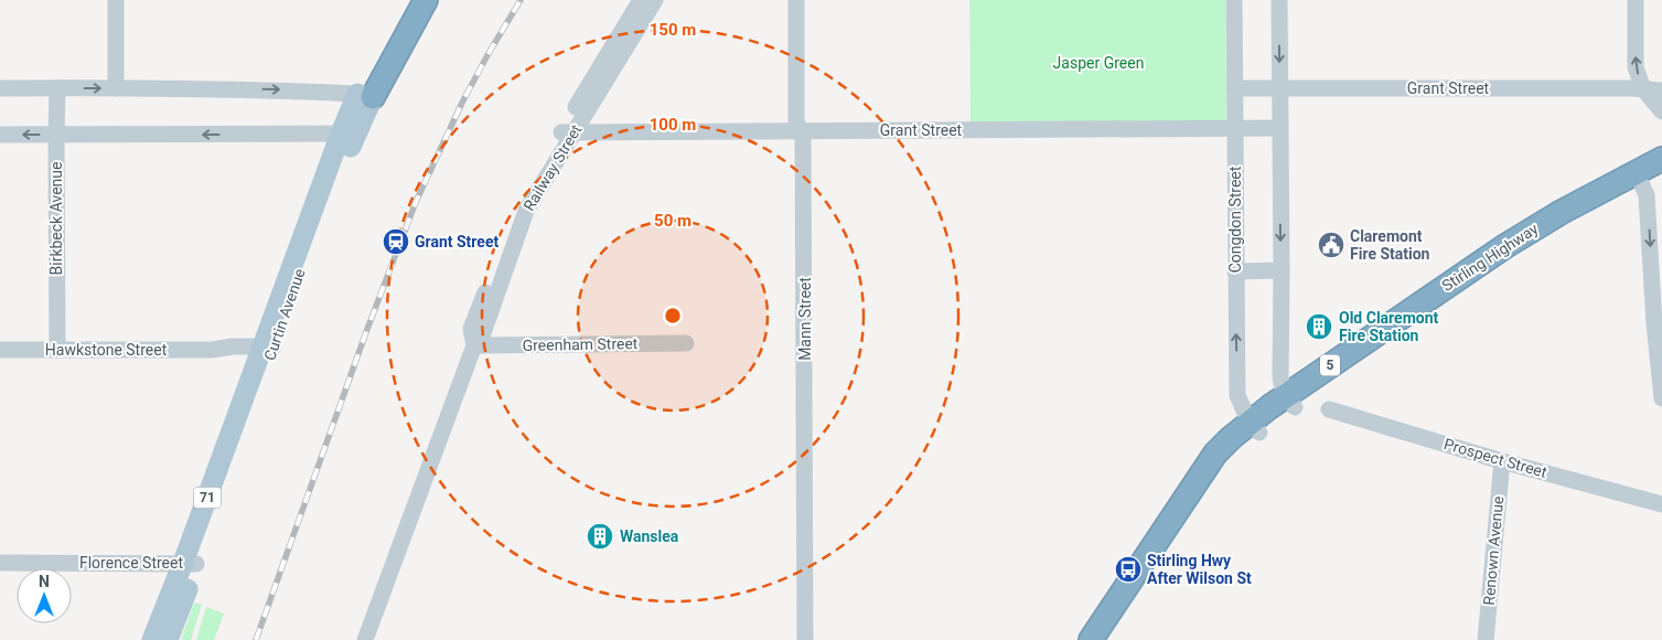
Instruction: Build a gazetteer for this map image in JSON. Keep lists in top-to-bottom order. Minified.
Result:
{"streets":{"highway":["Stirling Highway","Curtin Avenue","5","71"],"street":["Grant Street","Railway Street","Birkbeck Avenue","Congdon Street","Mann Street","Greenham Street","Hawkstone Street","Prospect Street","Renown Avenue","Florence Street"]},"crossings":[["Grant Street","Railway Street"],["Grant Street","Congdon Street"],["Grant Street","Mann Street"],["Railway Street","Greenham Street"],["Birkbeck Avenue","Hawkstone Street"],["Congdon Street","Stirling Highway"],["Curtin Avenue","Hawkstone Street"],["Curtin Avenue","Florence Street"],["Prospect Street","Renown Avenue"]],"parks":["Jasper Green"],"places":{"station":["Grant Street"],"public building":["Claremont Fire Station"],"building":["Old Claremont Fire Station","Wanslea"],"bus stop":["Stirling Hwy After Wilson St"]},"north":"top","rings":["150 m","100 m","50 m"]}
